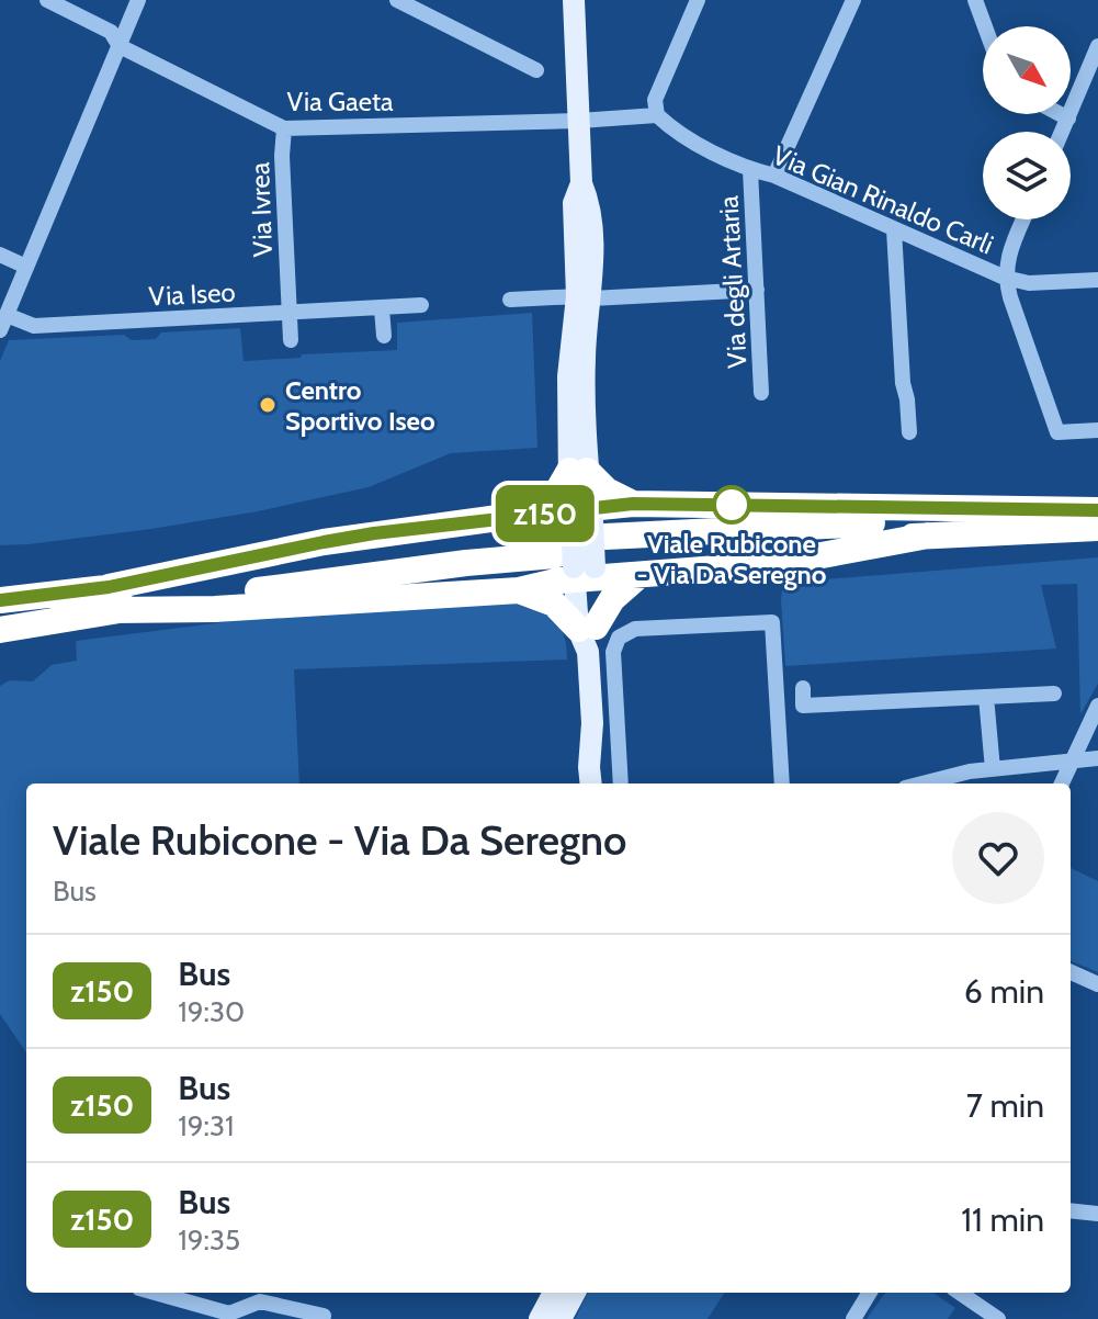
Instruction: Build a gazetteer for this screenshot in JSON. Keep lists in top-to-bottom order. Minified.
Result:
{"streets":{"street":["Via Gaeta","Via Gian Rinaldo Carli","Via Ivrea","Via degli Artaria","Via Iseo"]},"crossings":[["Via Gaeta","Via Ivrea"],["Via Gian Rinaldo Carli","Via degli Artaria"],["Via Ivrea","Via Iseo"]],"places":["Centro Sportivo Iseo","Viale Rubicone - Via Da Seregno"],"lines":["bus line z150"],"north":"bottom right","page":{"on_map":"z150","heading":["Viale Rubicone - Via Da Seregno","Bus"],"list":[{"mark":"z150","name":"Bus","note":"19:30","value":"6 min"},{"mark":"z150","name":"Bus","note":"19:31","value":"7 min"},{"mark":"z150","name":"Bus","note":"19:35","value":"11 min"}]}}
